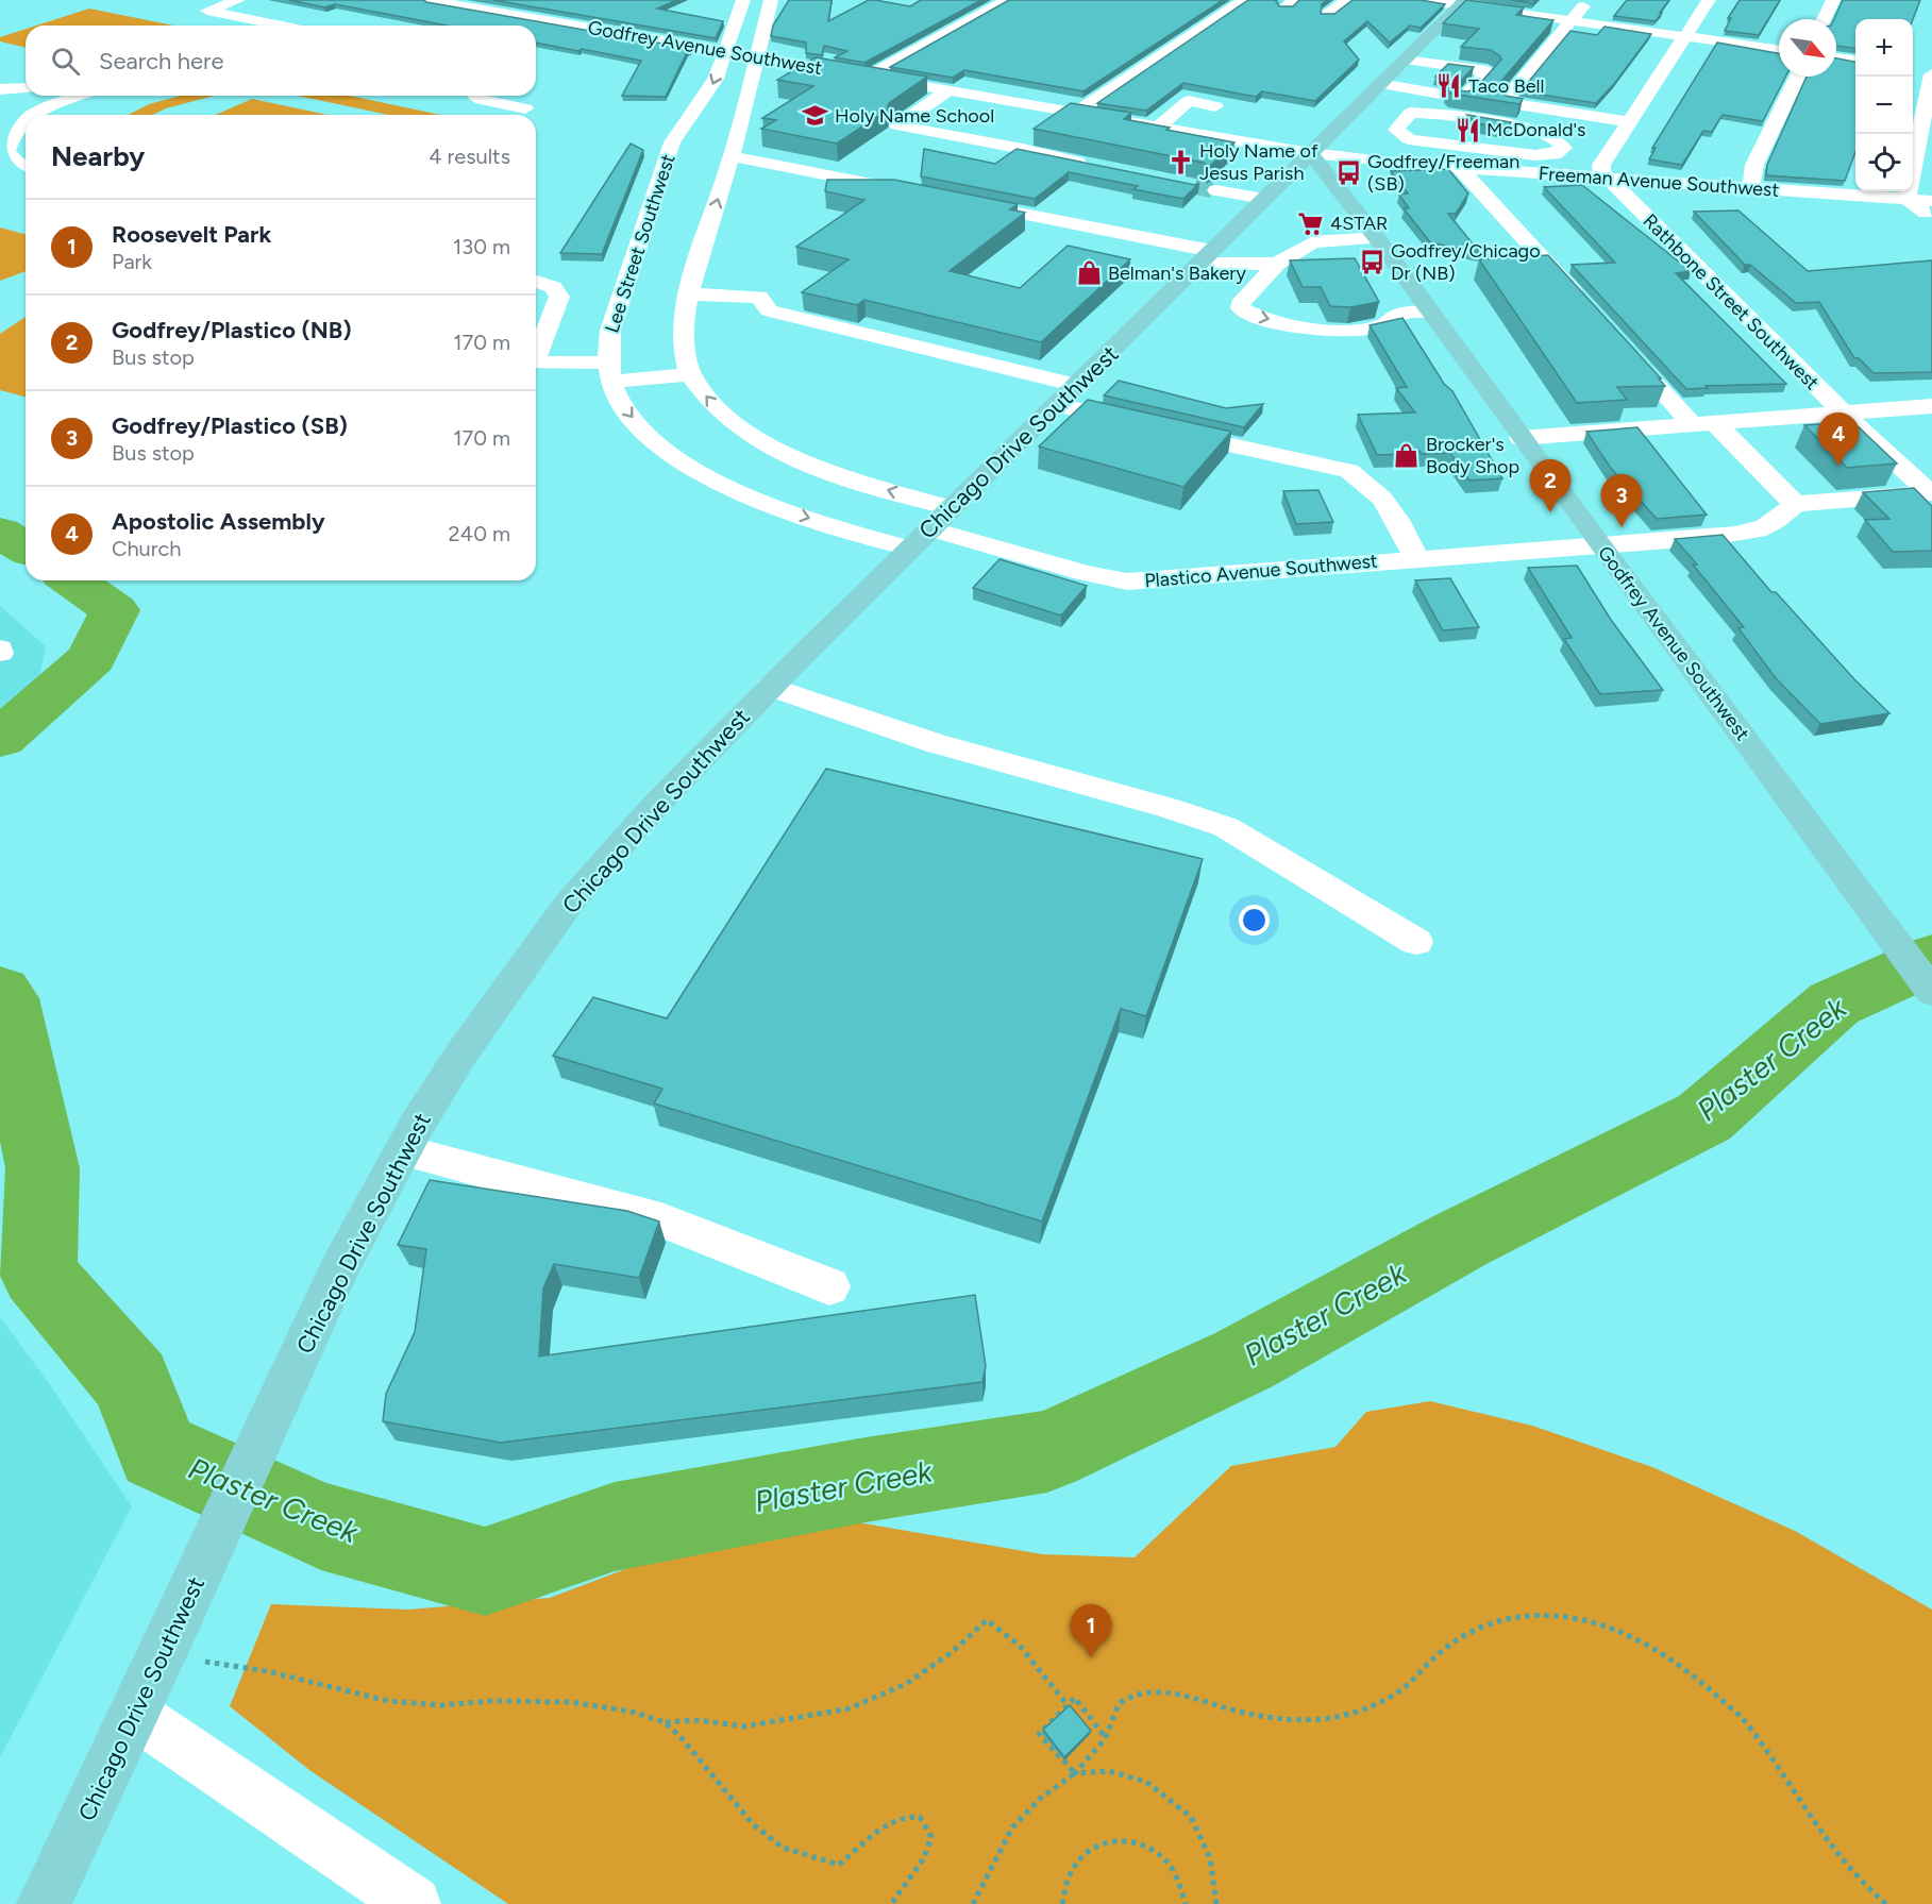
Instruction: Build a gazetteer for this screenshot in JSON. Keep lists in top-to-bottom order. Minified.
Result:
{"streets":{"main road":["Godfrey Avenue Southwest","Chicago Drive Southwest"],"street":["Freeman Avenue Southwest","Lee Street Southwest","Rathbone Street Southwest","Plastico Avenue Southwest"]},"crossings":[["Godfrey Avenue Southwest","Freeman Avenue Southwest"],["Godfrey Avenue Southwest","Lee Street Southwest"],["Godfrey Avenue Southwest","Chicago Drive Southwest"],["Godfrey Avenue Southwest","Plastico Avenue Southwest"],["Freeman Avenue Southwest","Rathbone Street Southwest"],["Freeman Avenue Southwest","Chicago Drive Southwest"],["Lee Street Southwest","Chicago Drive Southwest"],["Lee Street Southwest","Plastico Avenue Southwest"],["Rathbone Street Southwest","Plastico Avenue Southwest"],["Chicago Drive Southwest","Plastico Avenue Southwest"]],"water":["Plaster Creek"],"places":{"restaurant":["Taco Bell","McDonald's"],"school or university":["Holy Name School"],"church":["Holy Name of Jesus Parish"],"bus stop":["Godfrey/Freeman (SB)","Godfrey/Chicago Dr (NB)"],"supermarket":["4STAR"],"shop":["Belman's Bakery","Brocker's Body Shop"]},"north":"bottom right","page":{"map_buttons":["+","−"],"search":"Search here","heading":["Nearby","4 results"],"list":[{"mark":"1","name":"Roosevelt Park","note":"Park","value":"130 m"},{"mark":"2","name":"Godfrey/Plastico (NB)","note":"Bus stop","value":"170 m"},{"mark":"3","name":"Godfrey/Plastico (SB)","note":"Bus stop","value":"170 m"},{"mark":"4","name":"Apostolic Assembly","note":"Church","value":"240 m"}],"pins":["4","2","3","1"]}}
